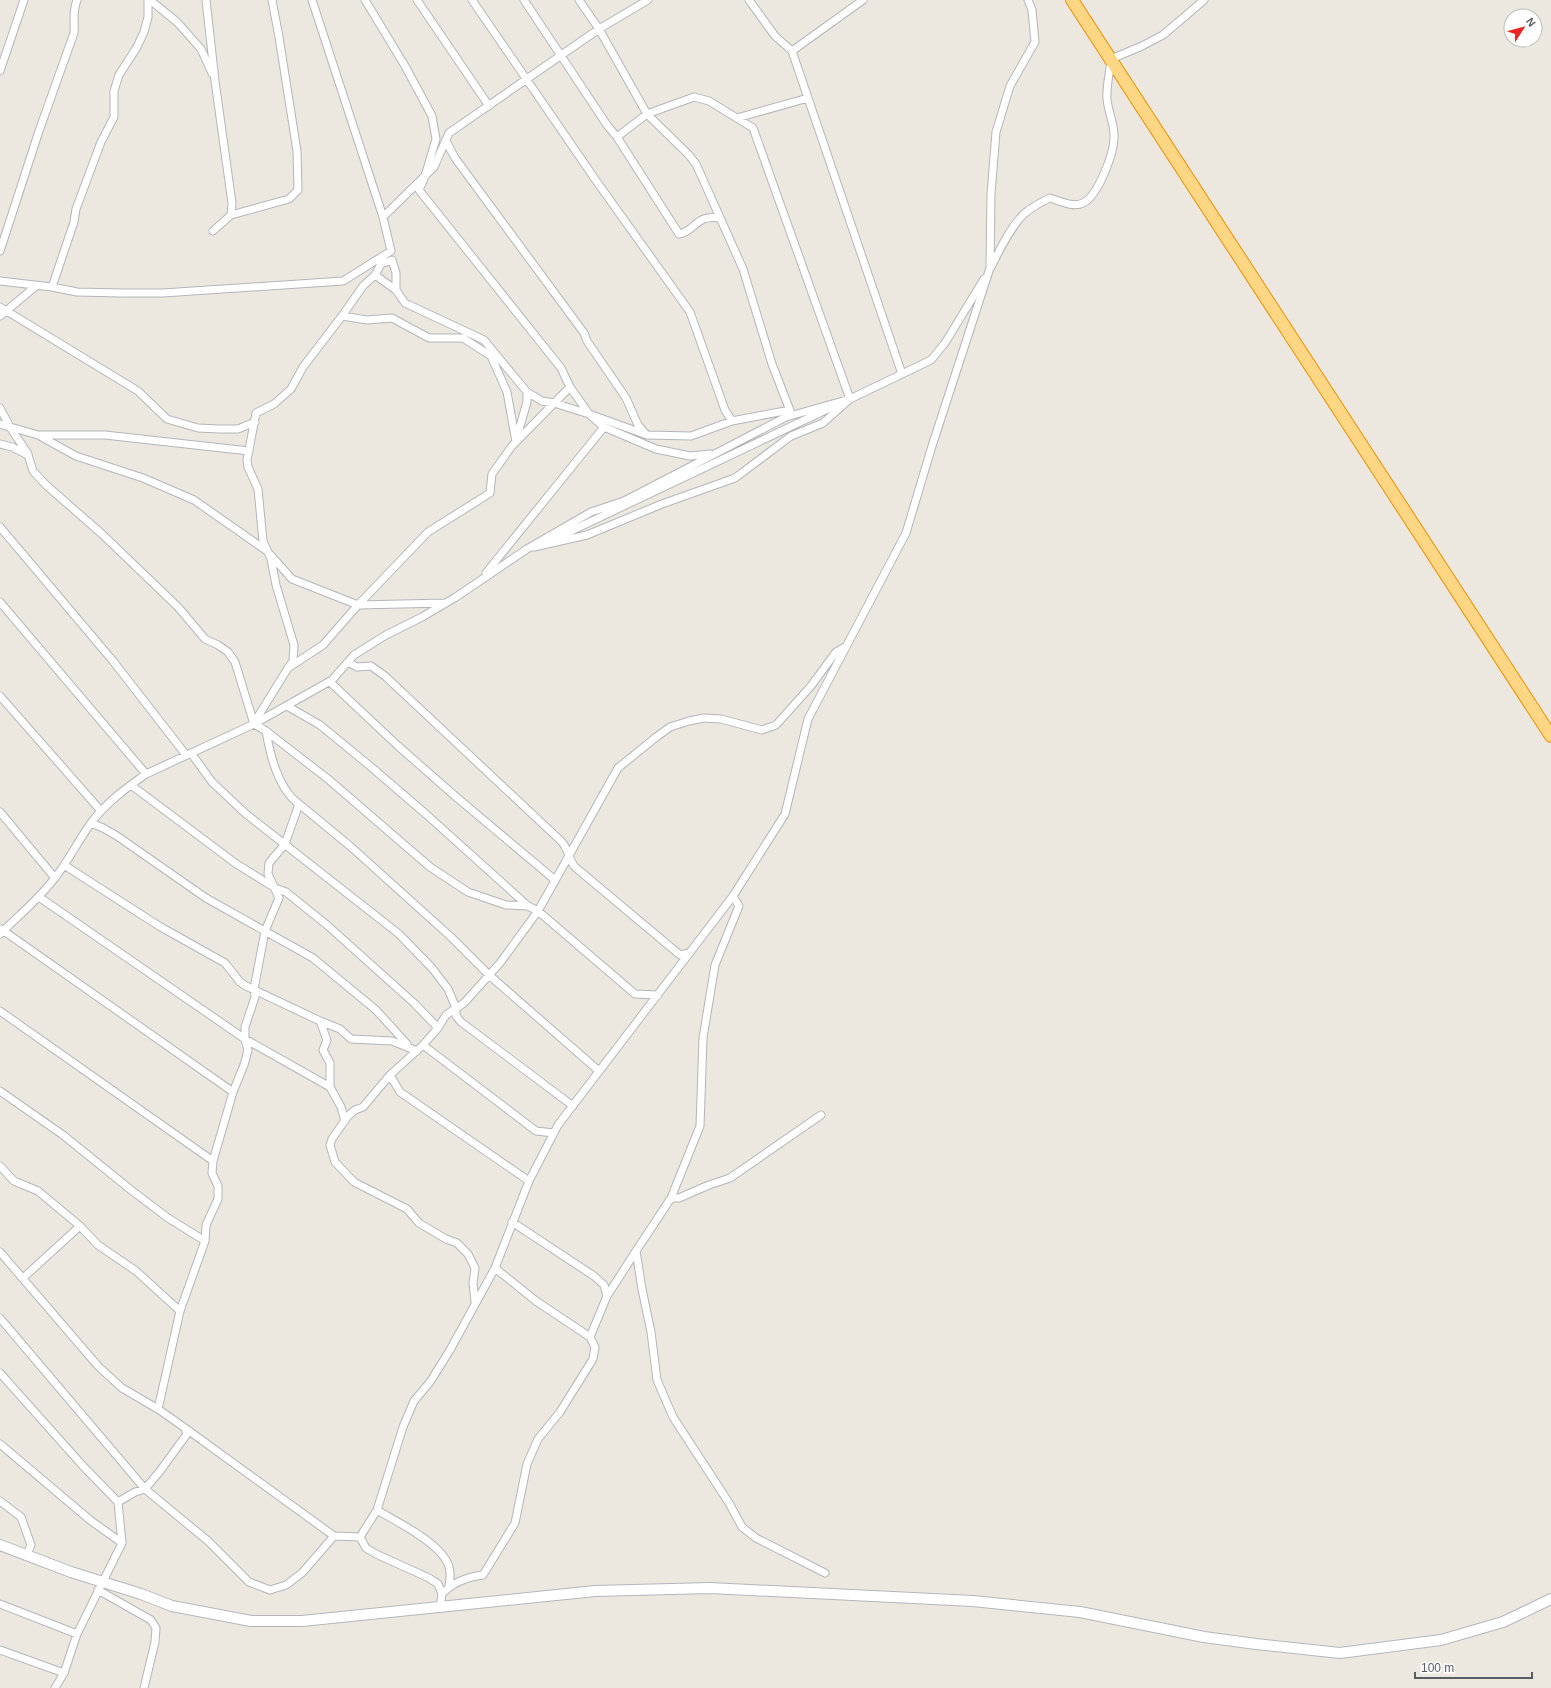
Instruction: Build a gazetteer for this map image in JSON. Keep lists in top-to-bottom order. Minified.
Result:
{"scale_bar":"100 m","north":"top right"}
